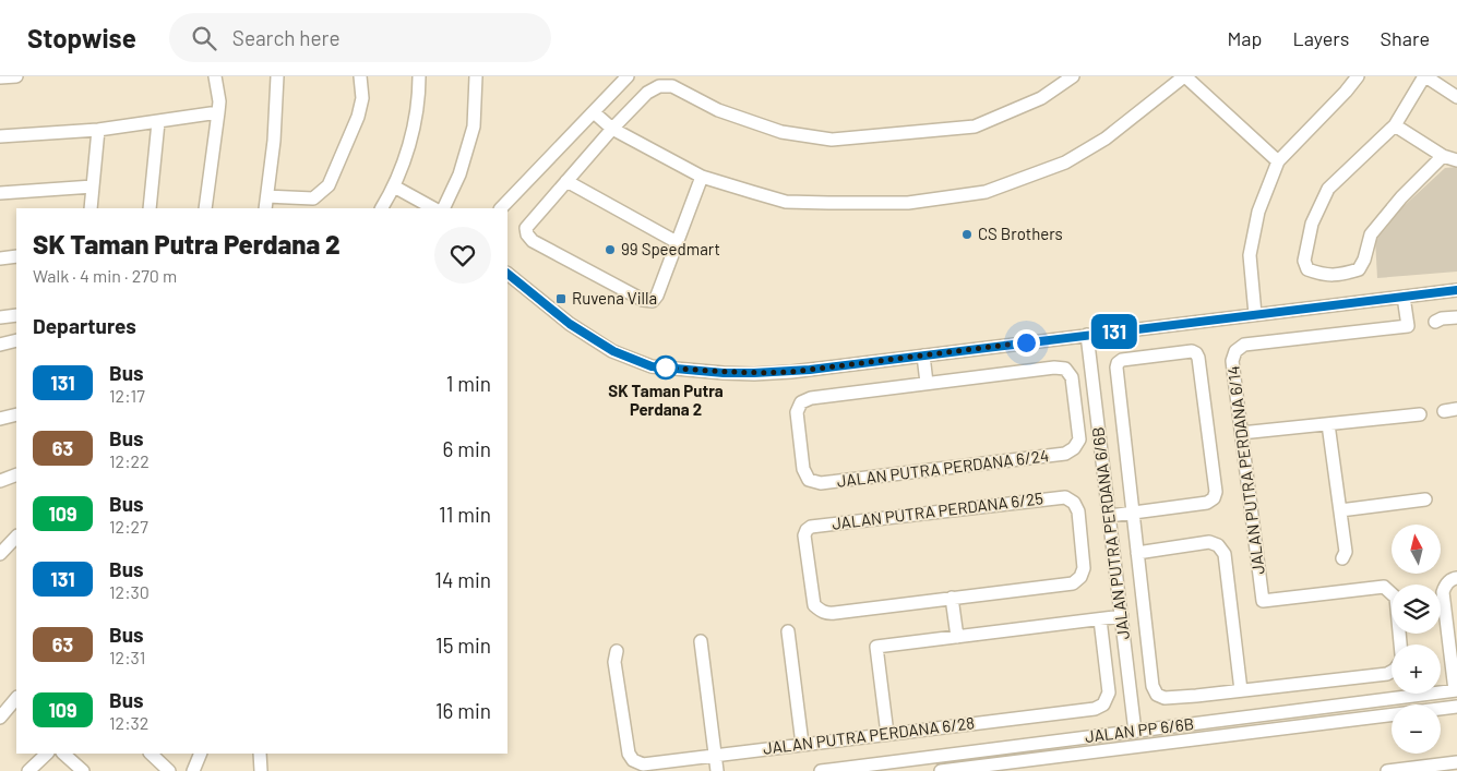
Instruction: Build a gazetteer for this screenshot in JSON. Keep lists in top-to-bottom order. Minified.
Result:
{"streets":{"street":["JALAN PUTRA PERDANA 6/24","JALAN PUTRA PERDANA 6/14","JALAN PUTRA PERDANA 6/25","JALAN PUTRA PERDANA 6/6B","JALAN PP 6/6B","JALAN PUTRA PERDANA 6/28"]},"crossings":[["JALAN PUTRA PERDANA 6/6B","JALAN PP 6/6B"]],"places":{"other":["CS Brothers","99 Speedmart","SK Taman Putra Perdana 2"],"transit":["Ruvena Villa"]},"lines":["bus line 131"],"north":"top","page":{"header":"Stopwise","search":"Search here","nav":["Map","Layers","Share"],"on_map":"131","heading":[["SK Taman Putra Perdana 2","Walk · 4 min · 270 m"],"Departures"],"list":[{"mark":"131","name":"Bus","note":"12:17","value":"1 min"},{"mark":"63","name":"Bus","note":"12:22","value":"6 min"},{"mark":"109","name":"Bus","note":"12:27","value":"11 min"},{"mark":"131","name":"Bus","note":"12:30","value":"14 min"},{"mark":"63","name":"Bus","note":"12:31","value":"15 min"},{"mark":"109","name":"Bus","note":"12:32","value":"16 min"}],"map_buttons":["+","−"]}}
